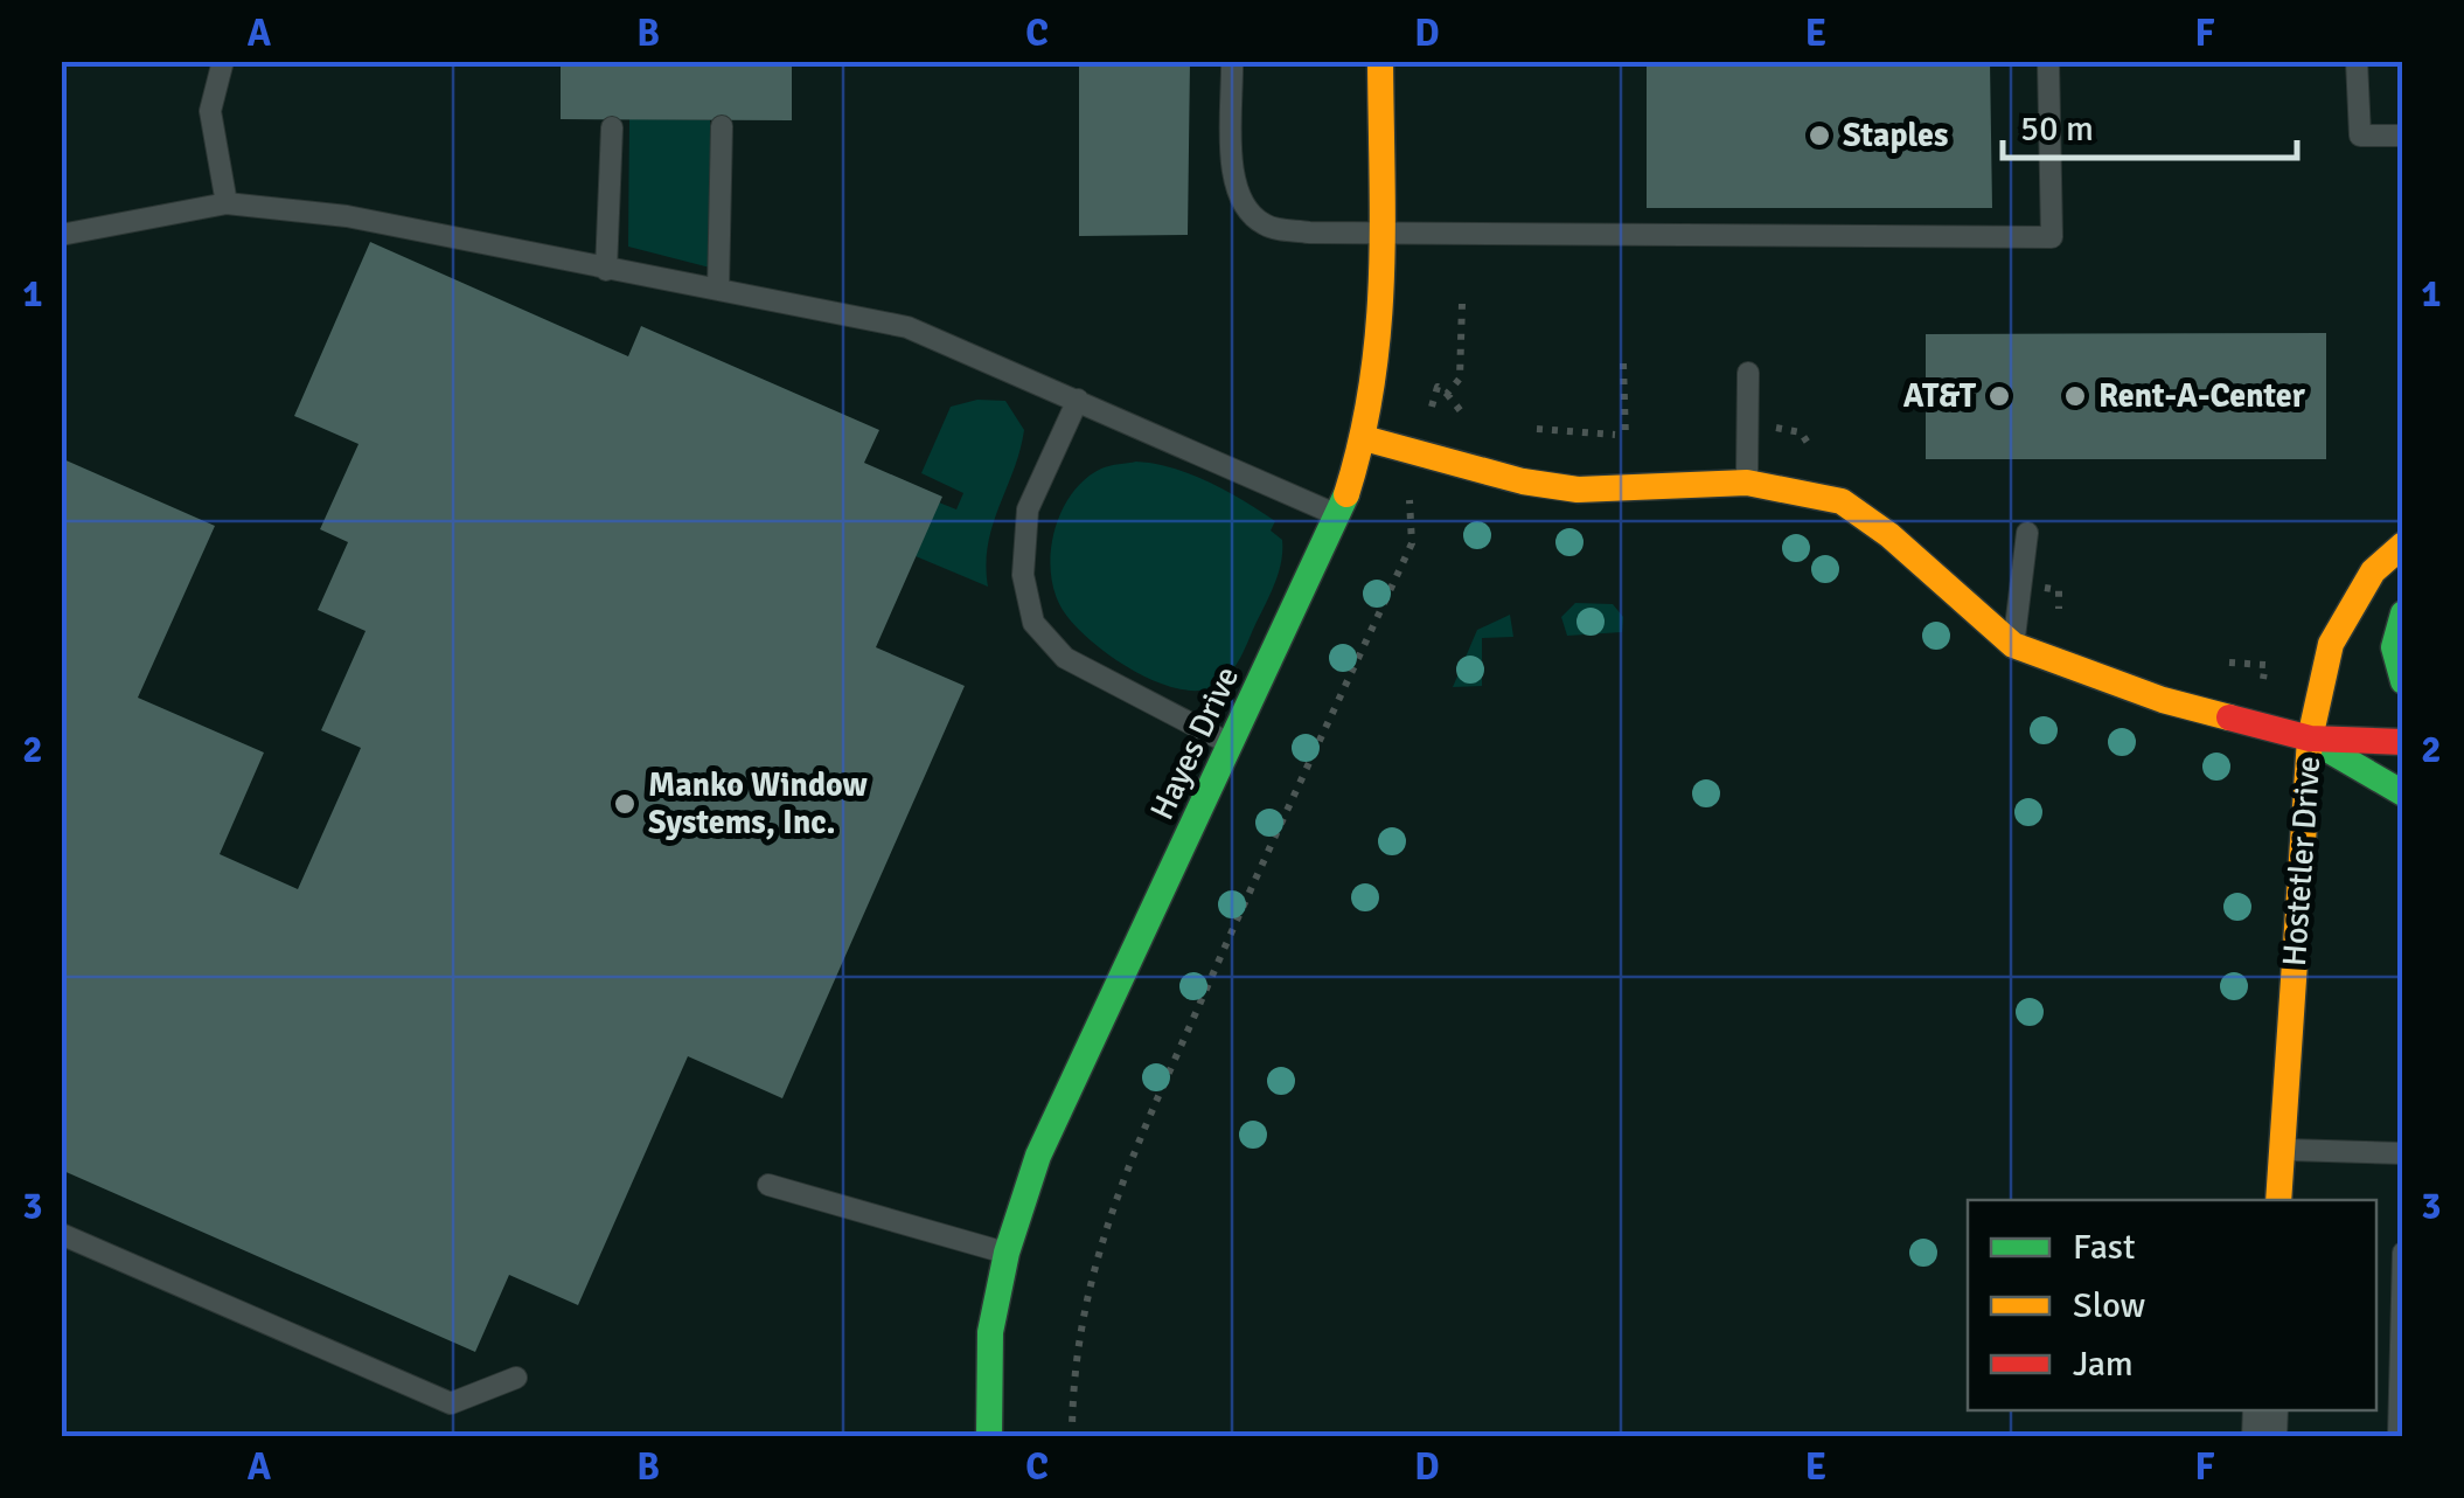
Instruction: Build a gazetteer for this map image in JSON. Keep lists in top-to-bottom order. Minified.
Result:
{"streets":{"street":["Hayes Drive","Hostetler Drive"]},"places":["Staples","AT&T","Rent-A-Center","Manko Window Systems, Inc."],"legend":["Fast","Slow","Jam"],"scale_bar":"50 m","grid":{"columns":["A","B","C","D","E","F"],"rows":["1","2","3"]}}
